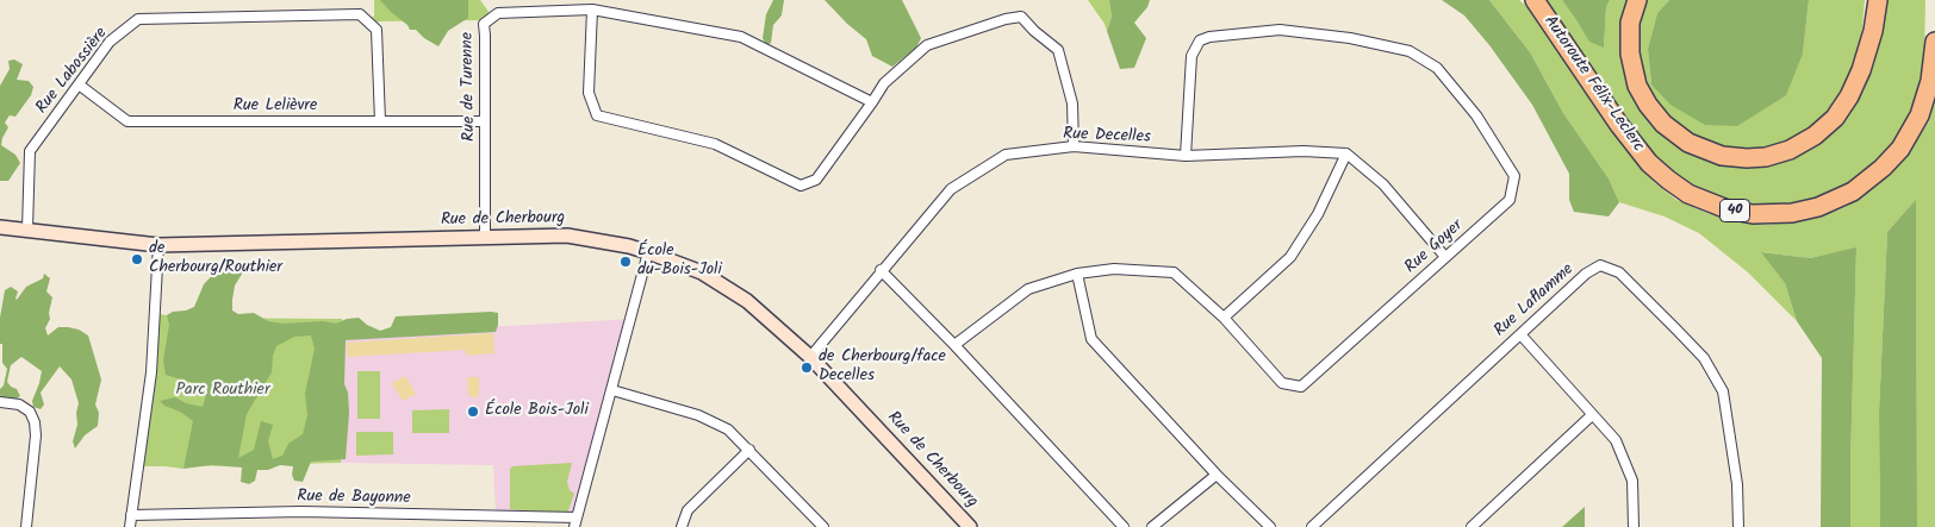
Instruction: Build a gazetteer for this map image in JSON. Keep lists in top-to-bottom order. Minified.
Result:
{"streets":{"highway":["Autoroute Félix-Leclerc","40"],"street":["Rue Labossière","Rue de Turenne","Rue Lelièvre","Rue Decelles","Rue de Cherbourg","Rue Goyer","Rue Laflamme","Rue de Bayonne"]},"crossings":[["Rue Labossière","Rue Lelièvre"],["Rue Labossière","Rue de Cherbourg"],["Rue de Turenne","Rue Lelièvre"],["Rue de Turenne","Rue de Cherbourg"],["Rue Decelles","Rue de Cherbourg"],["Rue Decelles","Rue Goyer"]],"parks":["Parc Routhier"],"places":["de Cherbourg/Routhier","École du-Bois-Joli","de Cherbourg/face Decelles","École Bois-Joli"]}
